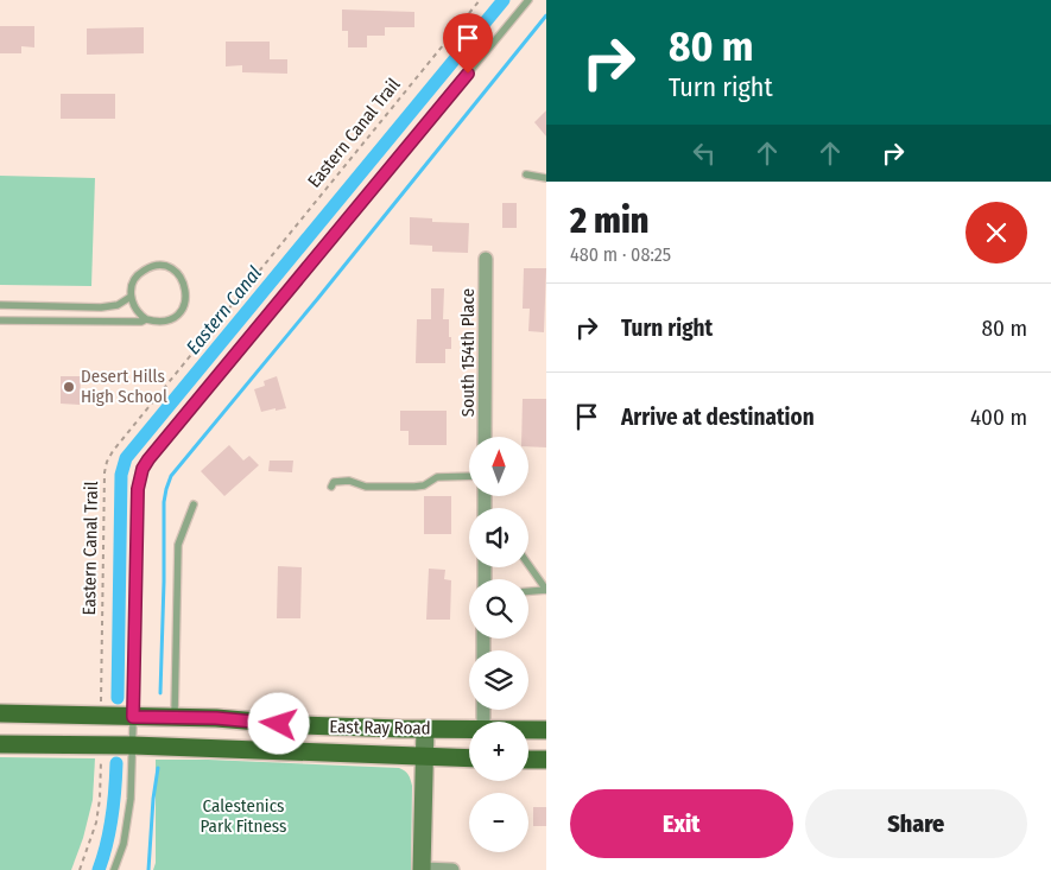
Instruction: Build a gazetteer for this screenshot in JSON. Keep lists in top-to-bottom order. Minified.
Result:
{"streets":{"main road":["East Ray Road"],"street":["South 154th Place"],"path":["Eastern Canal Trail"]},"crossings":[["Eastern Canal Trail","East Ray Road"]],"water":["Eastern Canal"],"parks":["Calestenics Park Fitness"],"places":["Desert Hills High School"],"north":"top","page":{"turn":["80 m","Turn right"],"heading":["2 min","480 m · 08:25"],"list":[{"name":"Turn right","value":"80 m"},{"name":"Arrive at destination","value":"400 m"}],"map_buttons":["+","−"],"buttons":["Exit","Share"]}}
